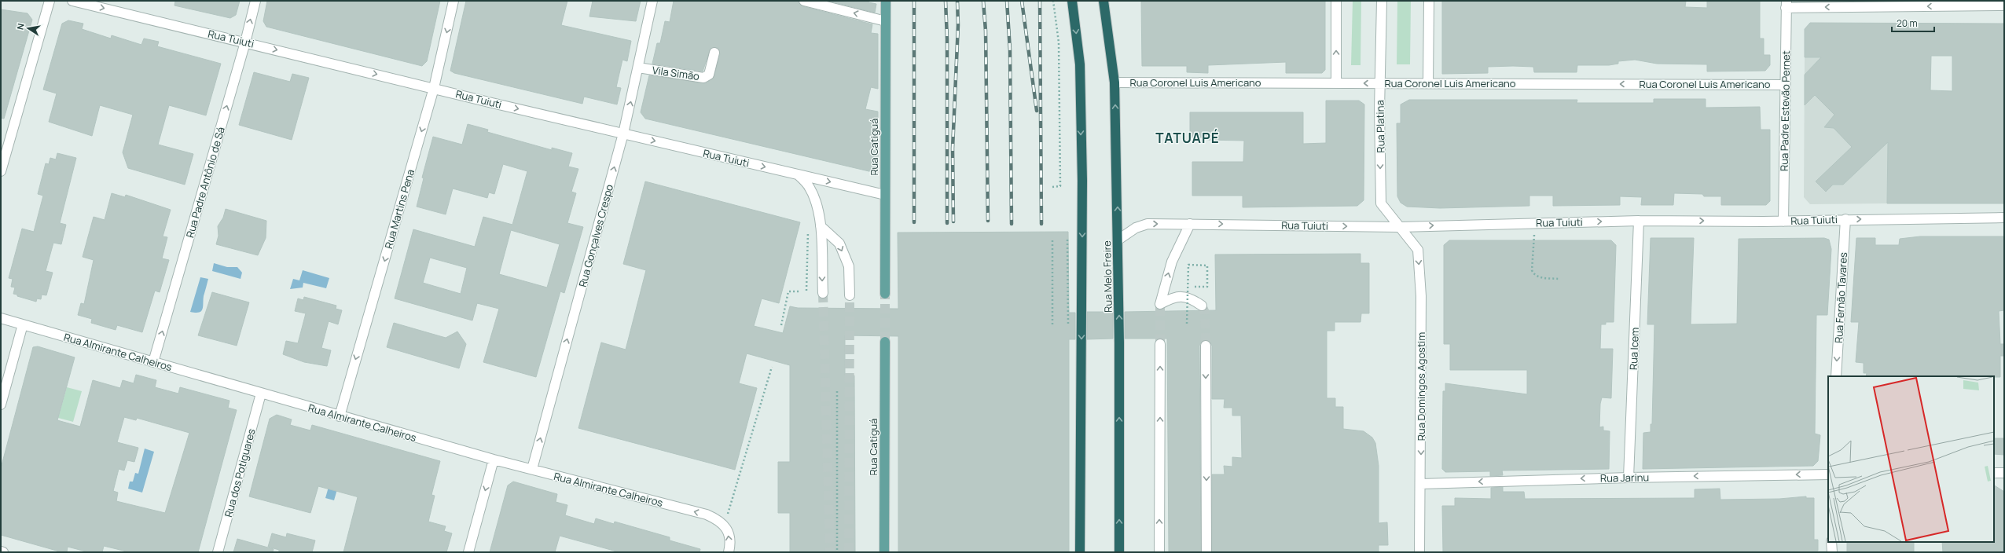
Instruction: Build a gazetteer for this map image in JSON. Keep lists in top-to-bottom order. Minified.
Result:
{"streets":{"highway":["Rua Melo Freire"],"main road":["Rua Catiguá"],"street":["Rua Tuiuti","Vila Simão","Rua Coronel Luis Americano","Rua Padre Estevão Pernet","Rua Platina","Rua Padre Antônio de Sá","Rua Martins Pena","Rua Gonçalves Crespo","Rua Fernão Tavares","Rua Icem","Rua Almirante Calheiros","Rua Domingos Agostim","Rua dos Potiguares","Rua Jarinu"]},"crossings":[["Rua Tuiuti","Rua Padre Estevão Pernet"],["Rua Tuiuti","Rua Platina"],["Rua Tuiuti","Rua Catiguá"],["Rua Tuiuti","Rua Padre Antônio de Sá"],["Rua Tuiuti","Rua Martins Pena"],["Rua Tuiuti","Rua Gonçalves Crespo"],["Rua Tuiuti","Rua Melo Freire"],["Rua Tuiuti","Rua Fernão Tavares"],["Rua Tuiuti","Rua Icem"],["Rua Tuiuti","Rua Domingos Agostim"],["Vila Simão","Rua Gonçalves Crespo"],["Rua Coronel Luis Americano","Rua Padre Estevão Pernet"],["Rua Coronel Luis Americano","Rua Platina"],["Rua Coronel Luis Americano","Rua Melo Freire"],["Rua Platina","Rua Domingos Agostim"],["Rua Padre Antônio de Sá","Rua Almirante Calheiros"],["Rua Martins Pena","Rua Almirante Calheiros"],["Rua Gonçalves Crespo","Rua Almirante Calheiros"],["Rua Icem","Rua Jarinu"],["Rua Almirante Calheiros","Rua dos Potiguares"],["Rua Domingos Agostim","Rua Jarinu"]],"one_way":["Rua Tuiuti","Rua Coronel Luis Americano","Rua Platina","Rua Padre Antônio de Sá","Rua Martins Pena","Rua Gonçalves Crespo","Rua Fernão Tavares","Rua Domingos Agostim","Rua Jarinu"],"districts":["TATUAPÉ"],"scale_bar":"20 m","north":"left"}
